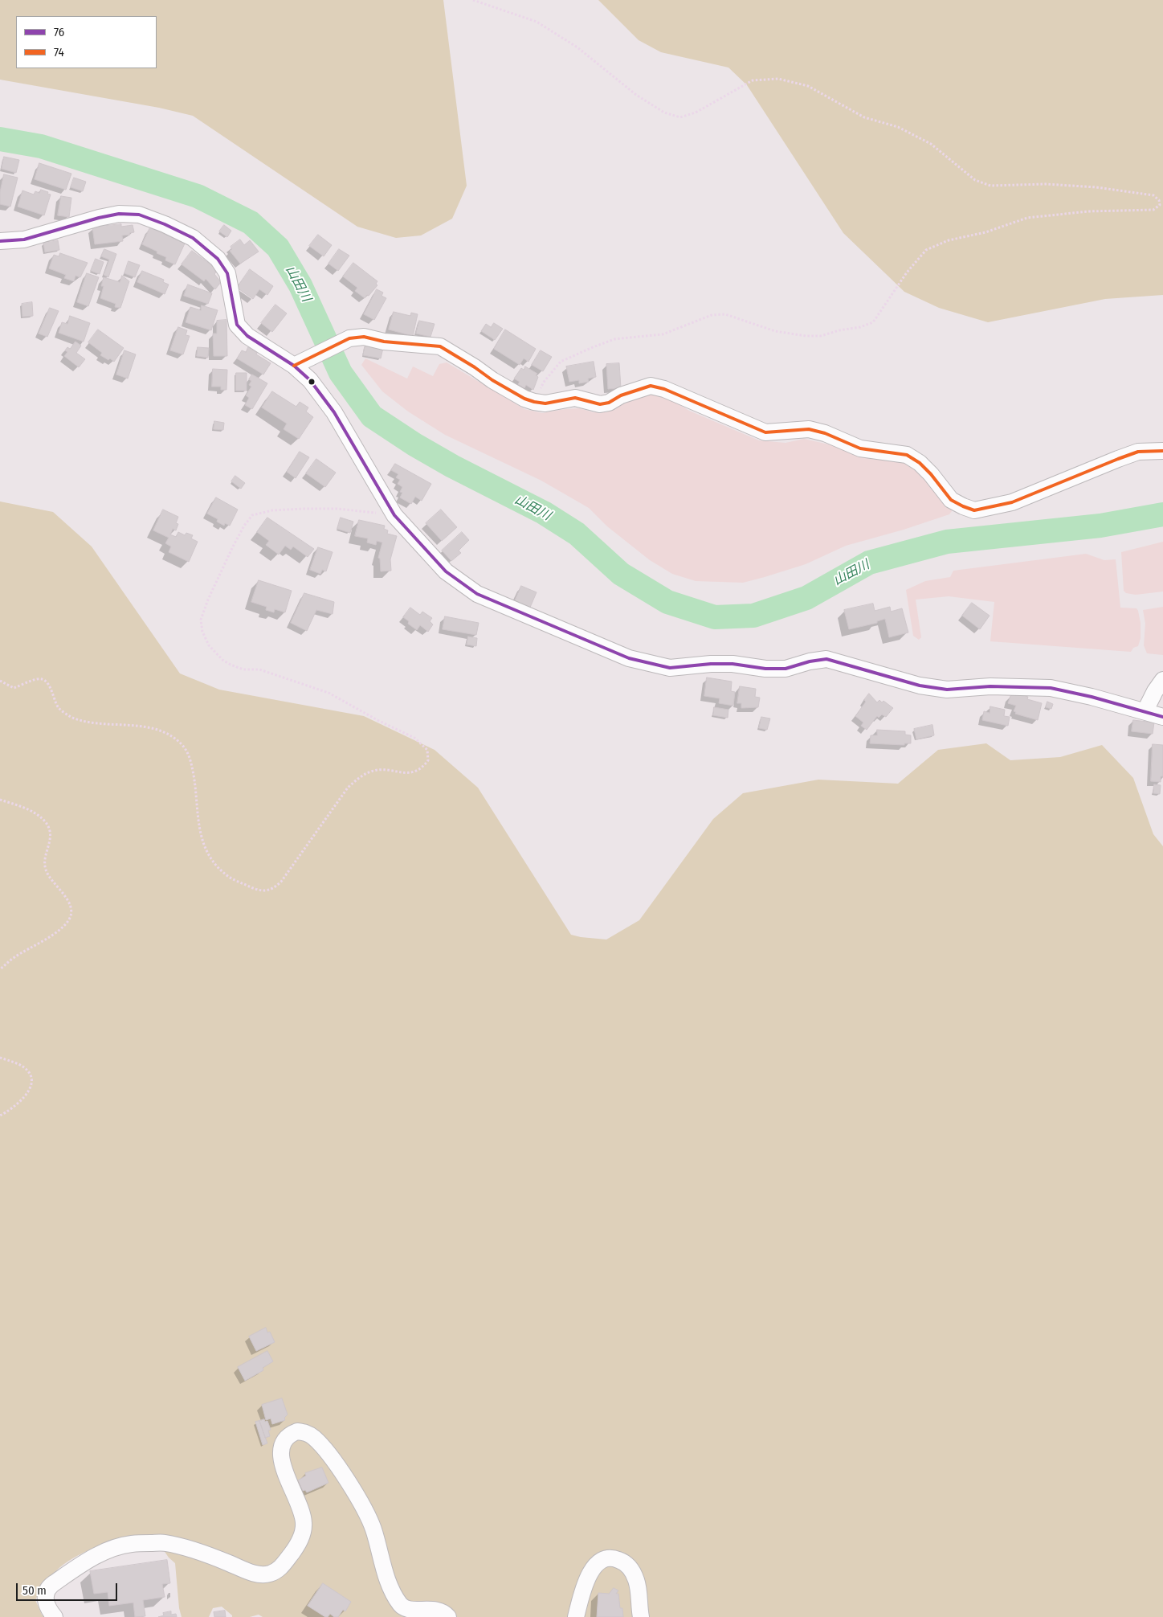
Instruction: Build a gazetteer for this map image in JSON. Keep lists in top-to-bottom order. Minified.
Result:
{"water":["山田川"],"lines":["transit line 76","transit line 74"],"legend":["76","74"],"scale_bar":"50 m"}
